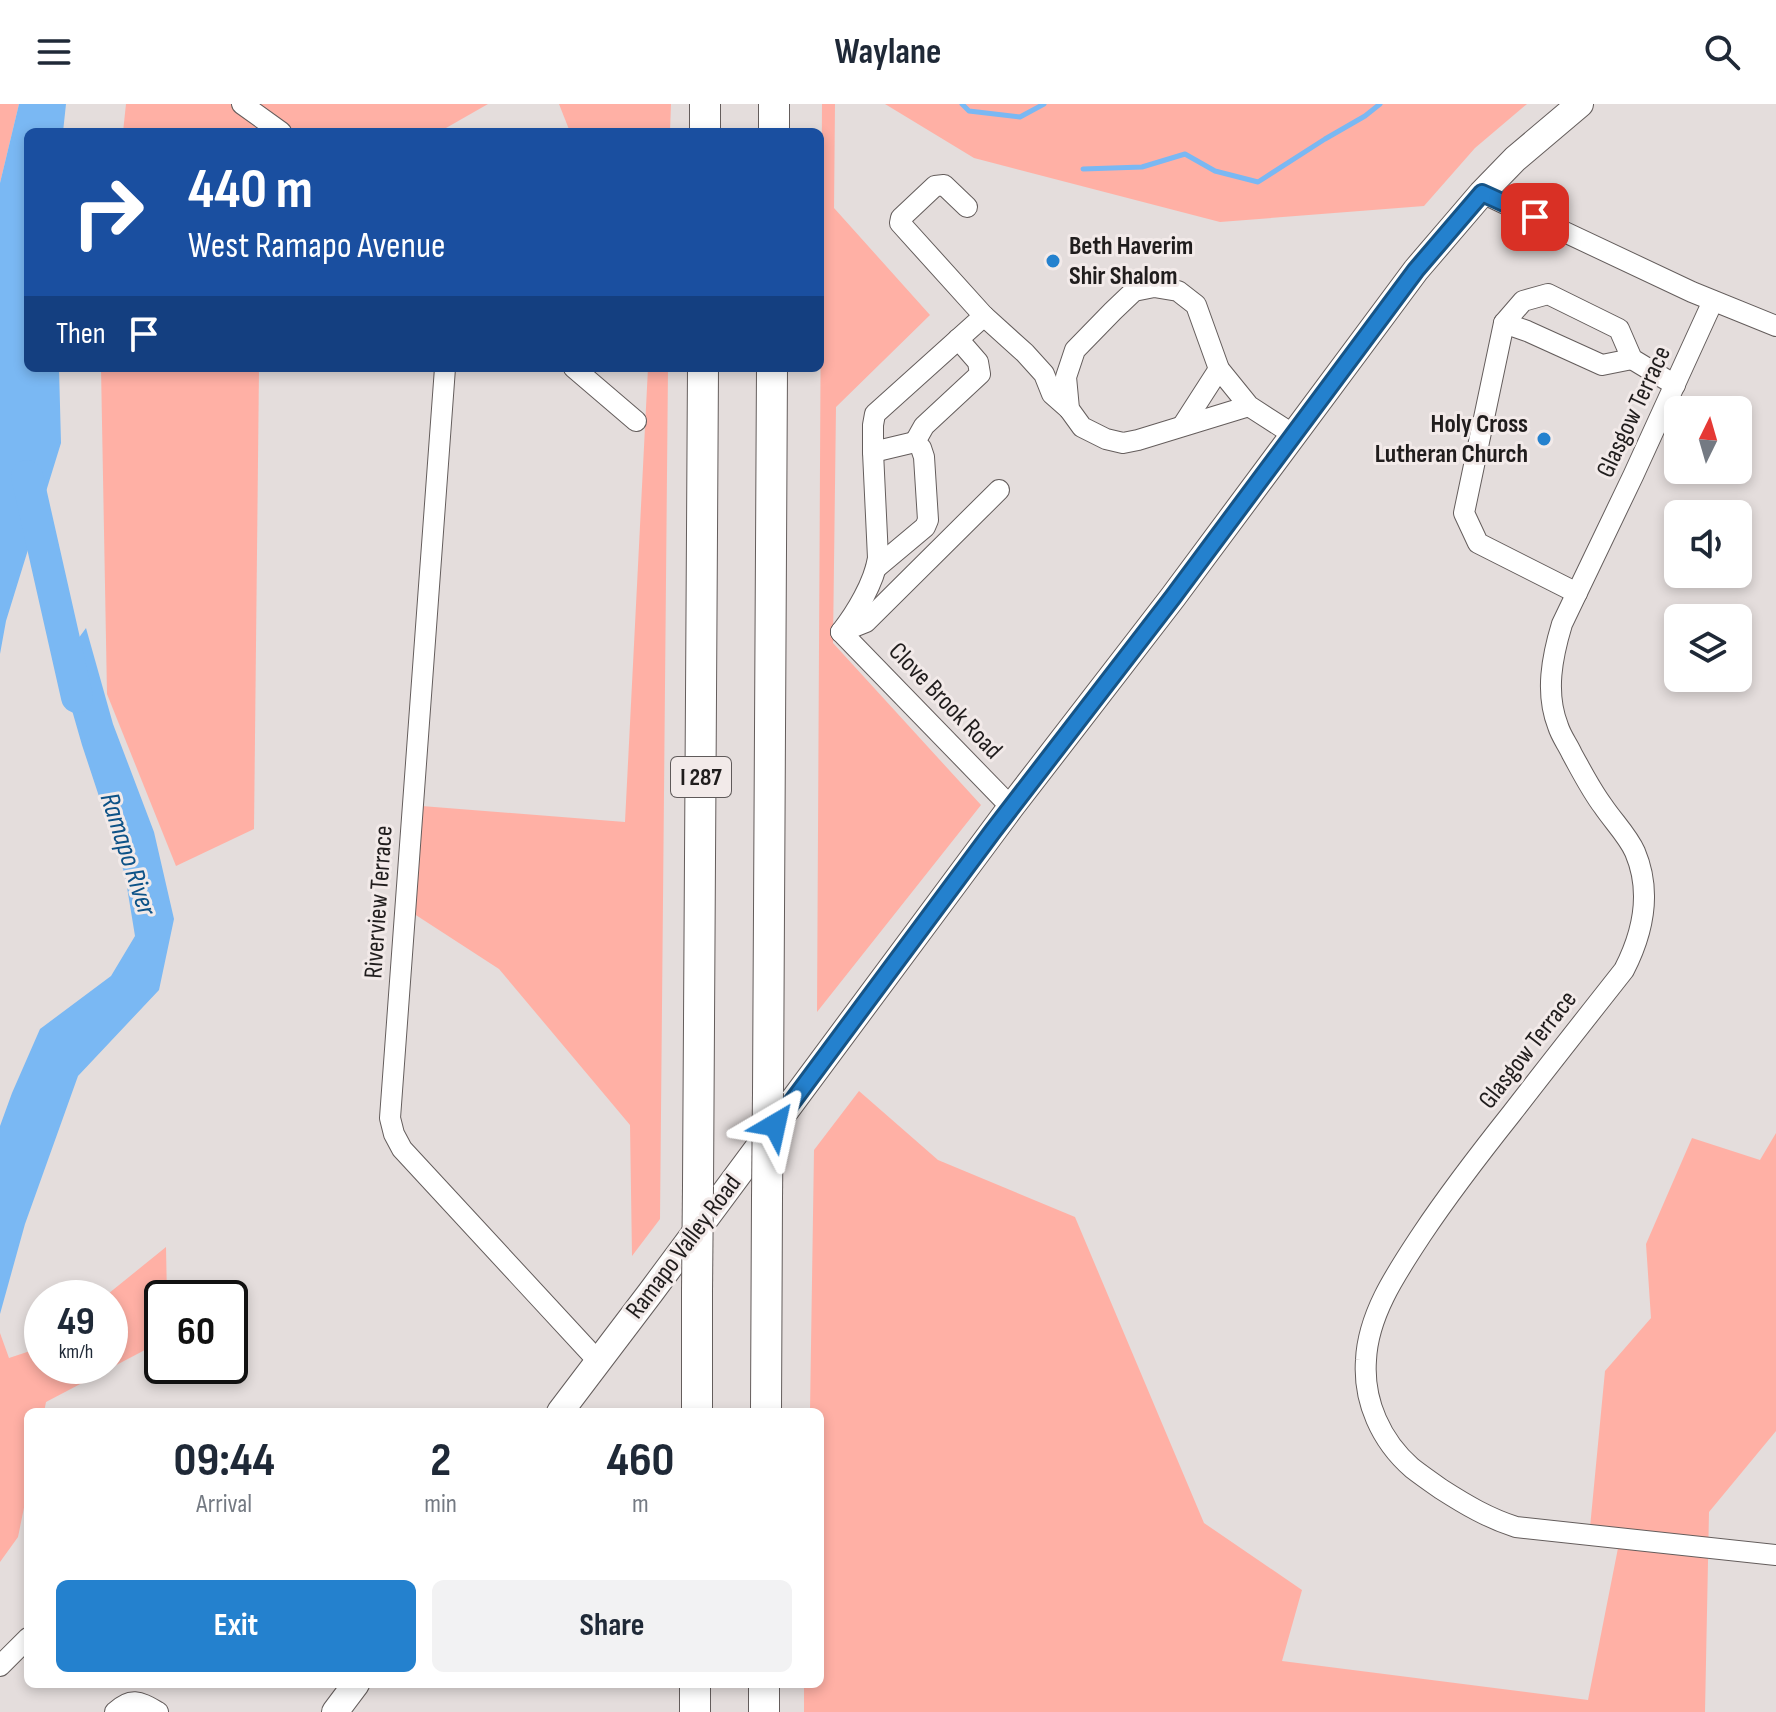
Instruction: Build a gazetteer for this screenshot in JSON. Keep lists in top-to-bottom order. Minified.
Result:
{"streets":{"highway":["I 287"],"main road":["Ramapo Valley Road"],"street":["Glasgow Terrace","Clove Brook Road","Riverview Terrace"]},"crossings":[["Clove Brook Road","Ramapo Valley Road"],["Riverview Terrace","Ramapo Valley Road"]],"water":["Ramapo River"],"places":["Beth Haverim Shir Shalom","Holy Cross Lutheran Church"],"north":"top","page":{"header":"Waylane","turn":["440 m","West Ramapo Avenue"],"then":"Then","speed":"49 km/h","limit":"60","eta":["09:44","Arrival","2","min","460","m"],"buttons":["Exit","Share"]}}
